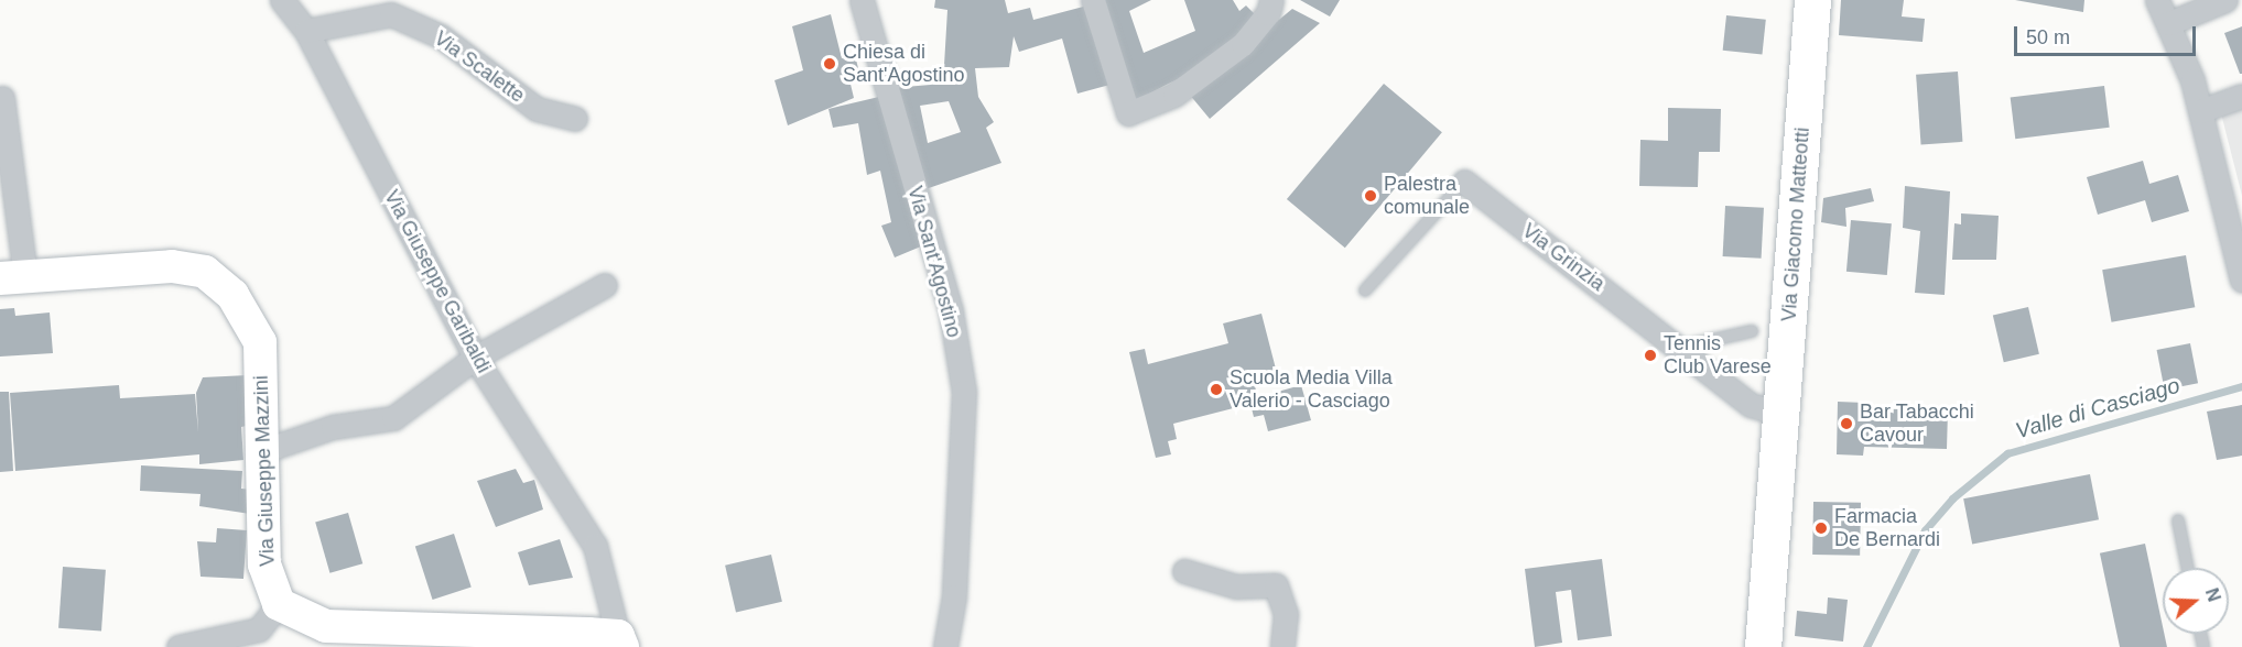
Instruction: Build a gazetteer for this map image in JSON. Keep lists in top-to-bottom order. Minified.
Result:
{"streets":{"main road":["Via Giacomo Matteotti"],"street":["Via Scalette","Via Grinzia","Via Sant'Agostino","Via Giuseppe Garibaldi","Via Giuseppe Mazzini"]},"crossings":[["Via Scalette","Via Giuseppe Garibaldi"],["Via Giacomo Matteotti","Via Grinzia"]],"water":["Valle di Casciago"],"places":["Chiesa di Sant'Agostino","Palestra comunale","Tennis Club Varese","Scuola Media Villa Valerio - Casciago","Bar Tabacchi Cavour","Farmacia De Bernardi"],"scale_bar":"50 m","north":"right"}
